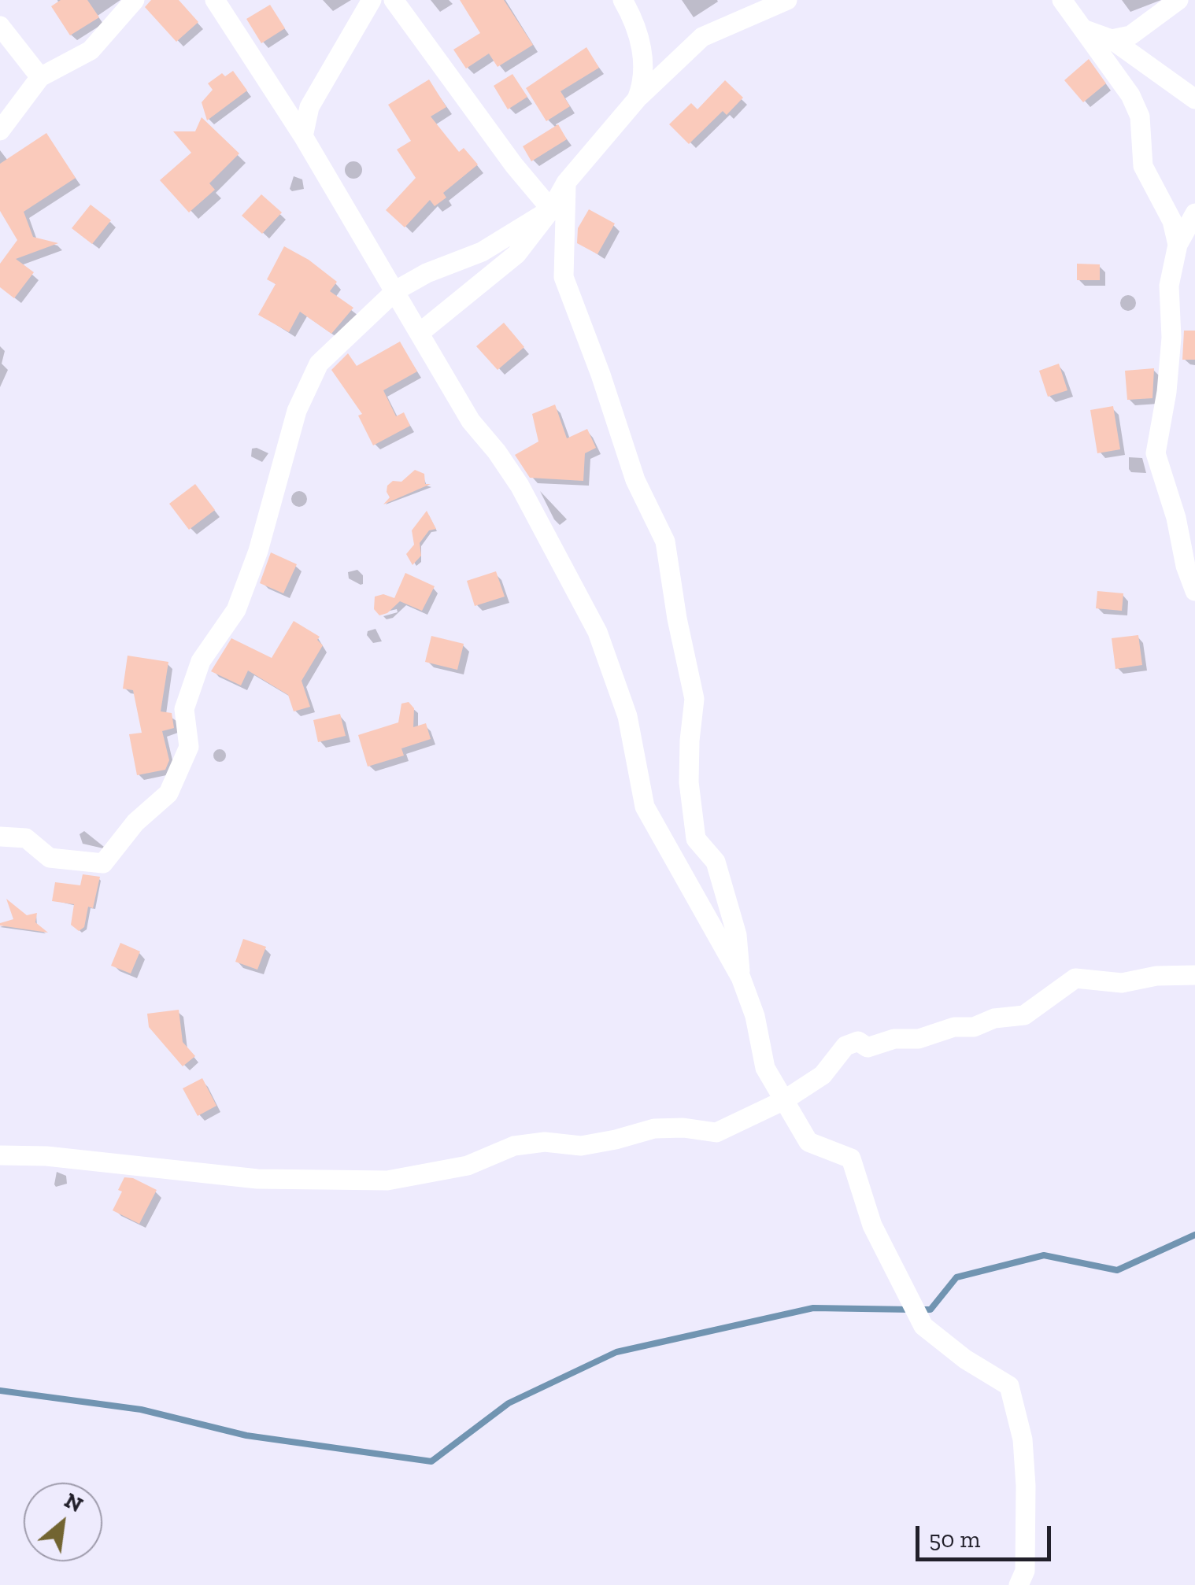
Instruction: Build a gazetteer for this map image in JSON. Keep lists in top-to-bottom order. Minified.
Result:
{"scale_bar":"50 m","north":"top right"}
